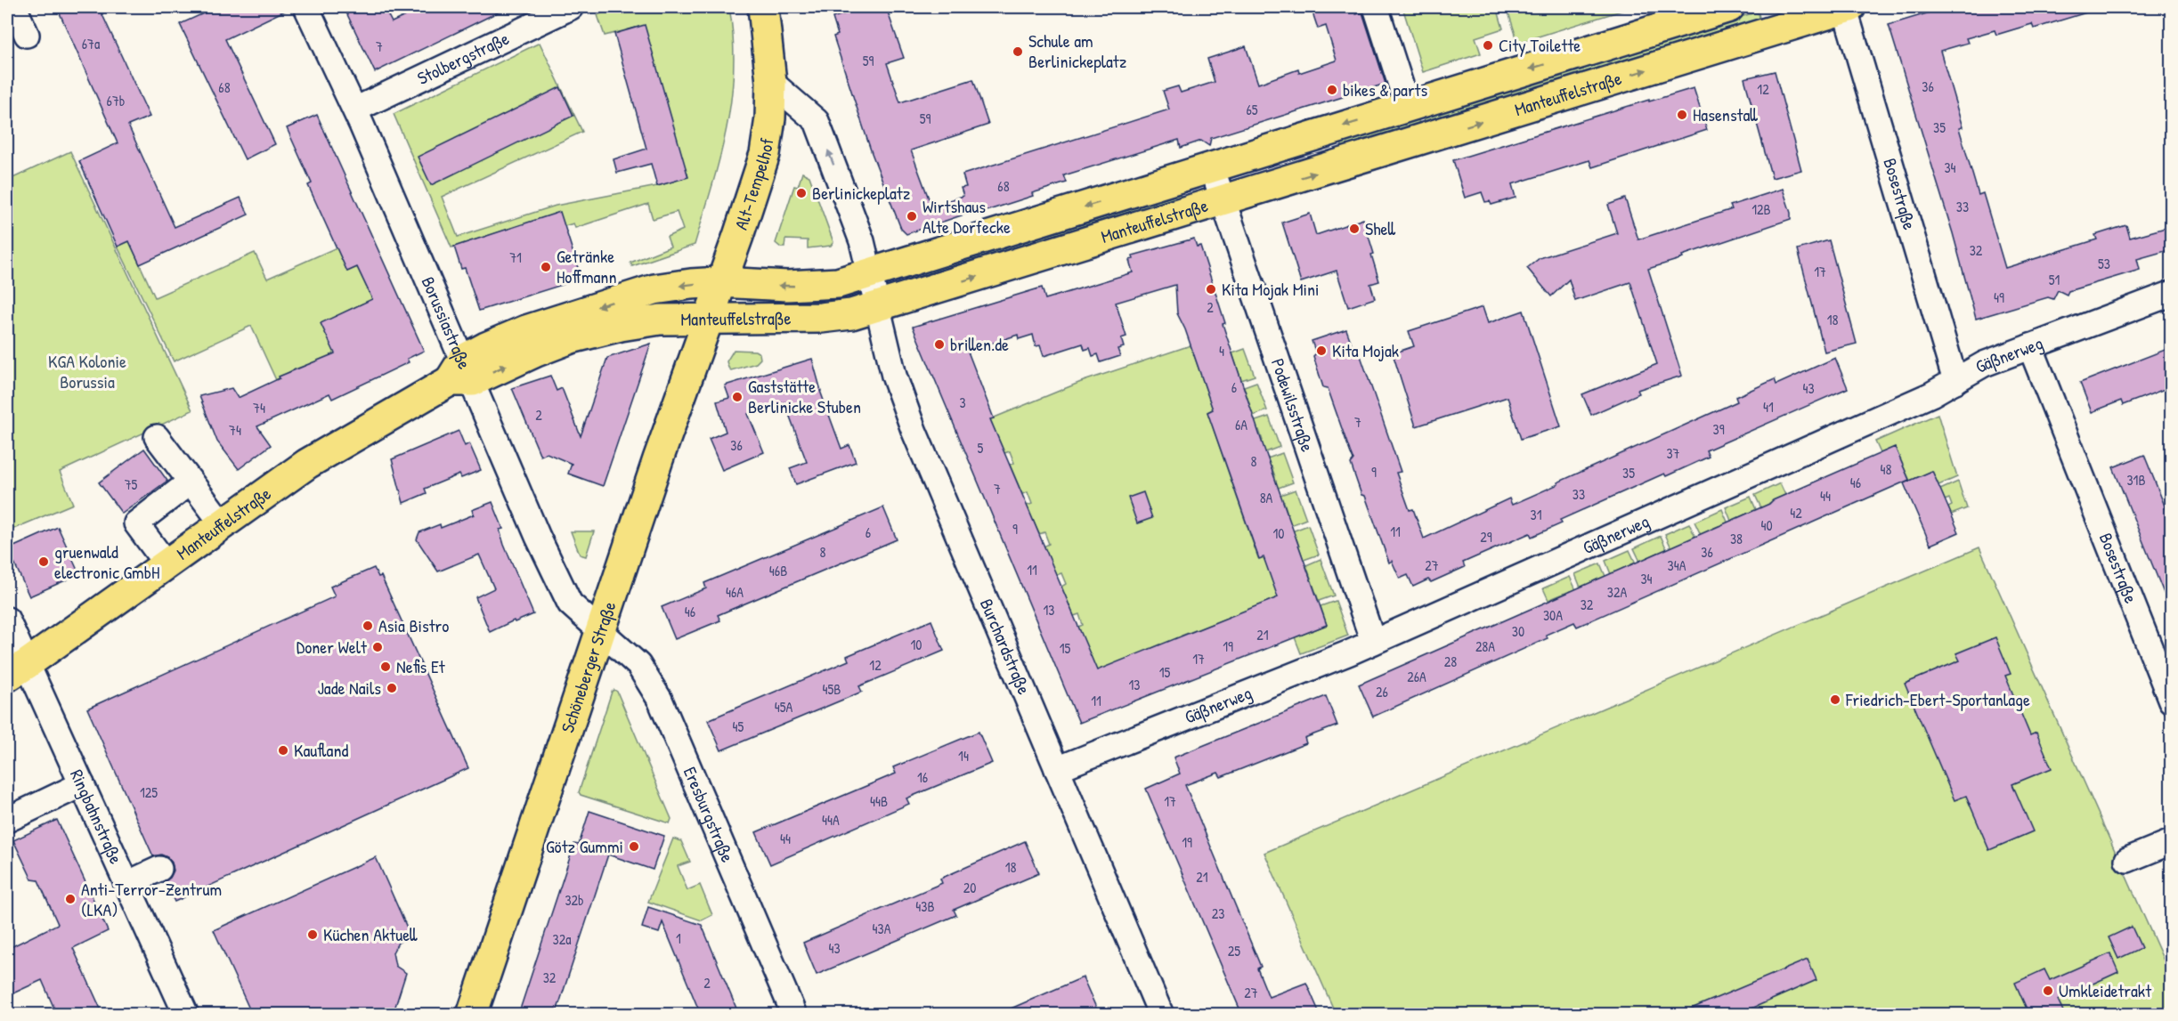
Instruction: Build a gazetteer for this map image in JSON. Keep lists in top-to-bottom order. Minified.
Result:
{"streets":{"main road":["Manteuffelstraße","Alt-Tempelhof","Schöneberger Straße"],"street":["Stolbergstraße","Bosestraße","Borussiastraße","Gäßnerweg","Podewilsstraße","Burchardstraße","Eresburgstraße","Ringbahnstraße"]},"crossings":[["Stolbergstraße","Borussiastraße"],["Manteuffelstraße","Alt-Tempelhof"],["Manteuffelstraße","Bosestraße"],["Manteuffelstraße","Borussiastraße"],["Manteuffelstraße","Podewilsstraße"],["Manteuffelstraße","Burchardstraße"],["Manteuffelstraße","Schöneberger Straße"],["Manteuffelstraße","Ringbahnstraße"],["Alt-Tempelhof","Schöneberger Straße"],["Bosestraße","Gäßnerweg"],["Borussiastraße","Schöneberger Straße"],["Borussiastraße","Eresburgstraße"],["Gäßnerweg","Podewilsstraße"],["Gäßnerweg","Burchardstraße"],["Schöneberger Straße","Eresburgstraße"]],"parks":["KGA Kolonie Borussia"],"places":["City Toilette","Schule am Berlinickeplatz","bikes & parts","Hasenstall","Berlinickeplatz","Wirtshaus Alte Dorfecke","Shell","Getränke Hoffmann","Kita Mojak Mini","brillen.de","Kita Mojak","Gaststätte Berlinicke Stuben","gruenwald electronic GmbH","Asia Bistro","Doner Welt","Nefis Et","Jade Nails","Friedrich-Ebert-Sportanlage","Kaufland","Götz Gummi","Anti-Terror-Zentrum (LKA)","Küchen Aktuell","Umkleidetrakt"],"house_numbers":["67a","7","59","36","68","12","67b","65","59","35","34","68","33","12B","32","71","53","17","51","49","2","18","4","6","43","3","41","74","2","7","6A","39","74","36","5","37","8","48","9","35","31B","46","75","7","33","44","8A","42","31","40","9","11","6","10","29","38","8","36","27","34A","11","46B","34","46A","32A","32","13","46","30A","30","21","10","19","28A","15","17","28","12","15","26A","13","45B","26","11","45A","45","14","16","125","44B","17","44A","44","19","18","21","20","32b","43B","23","43A","1","32a","43","25","32","2","27"]}
